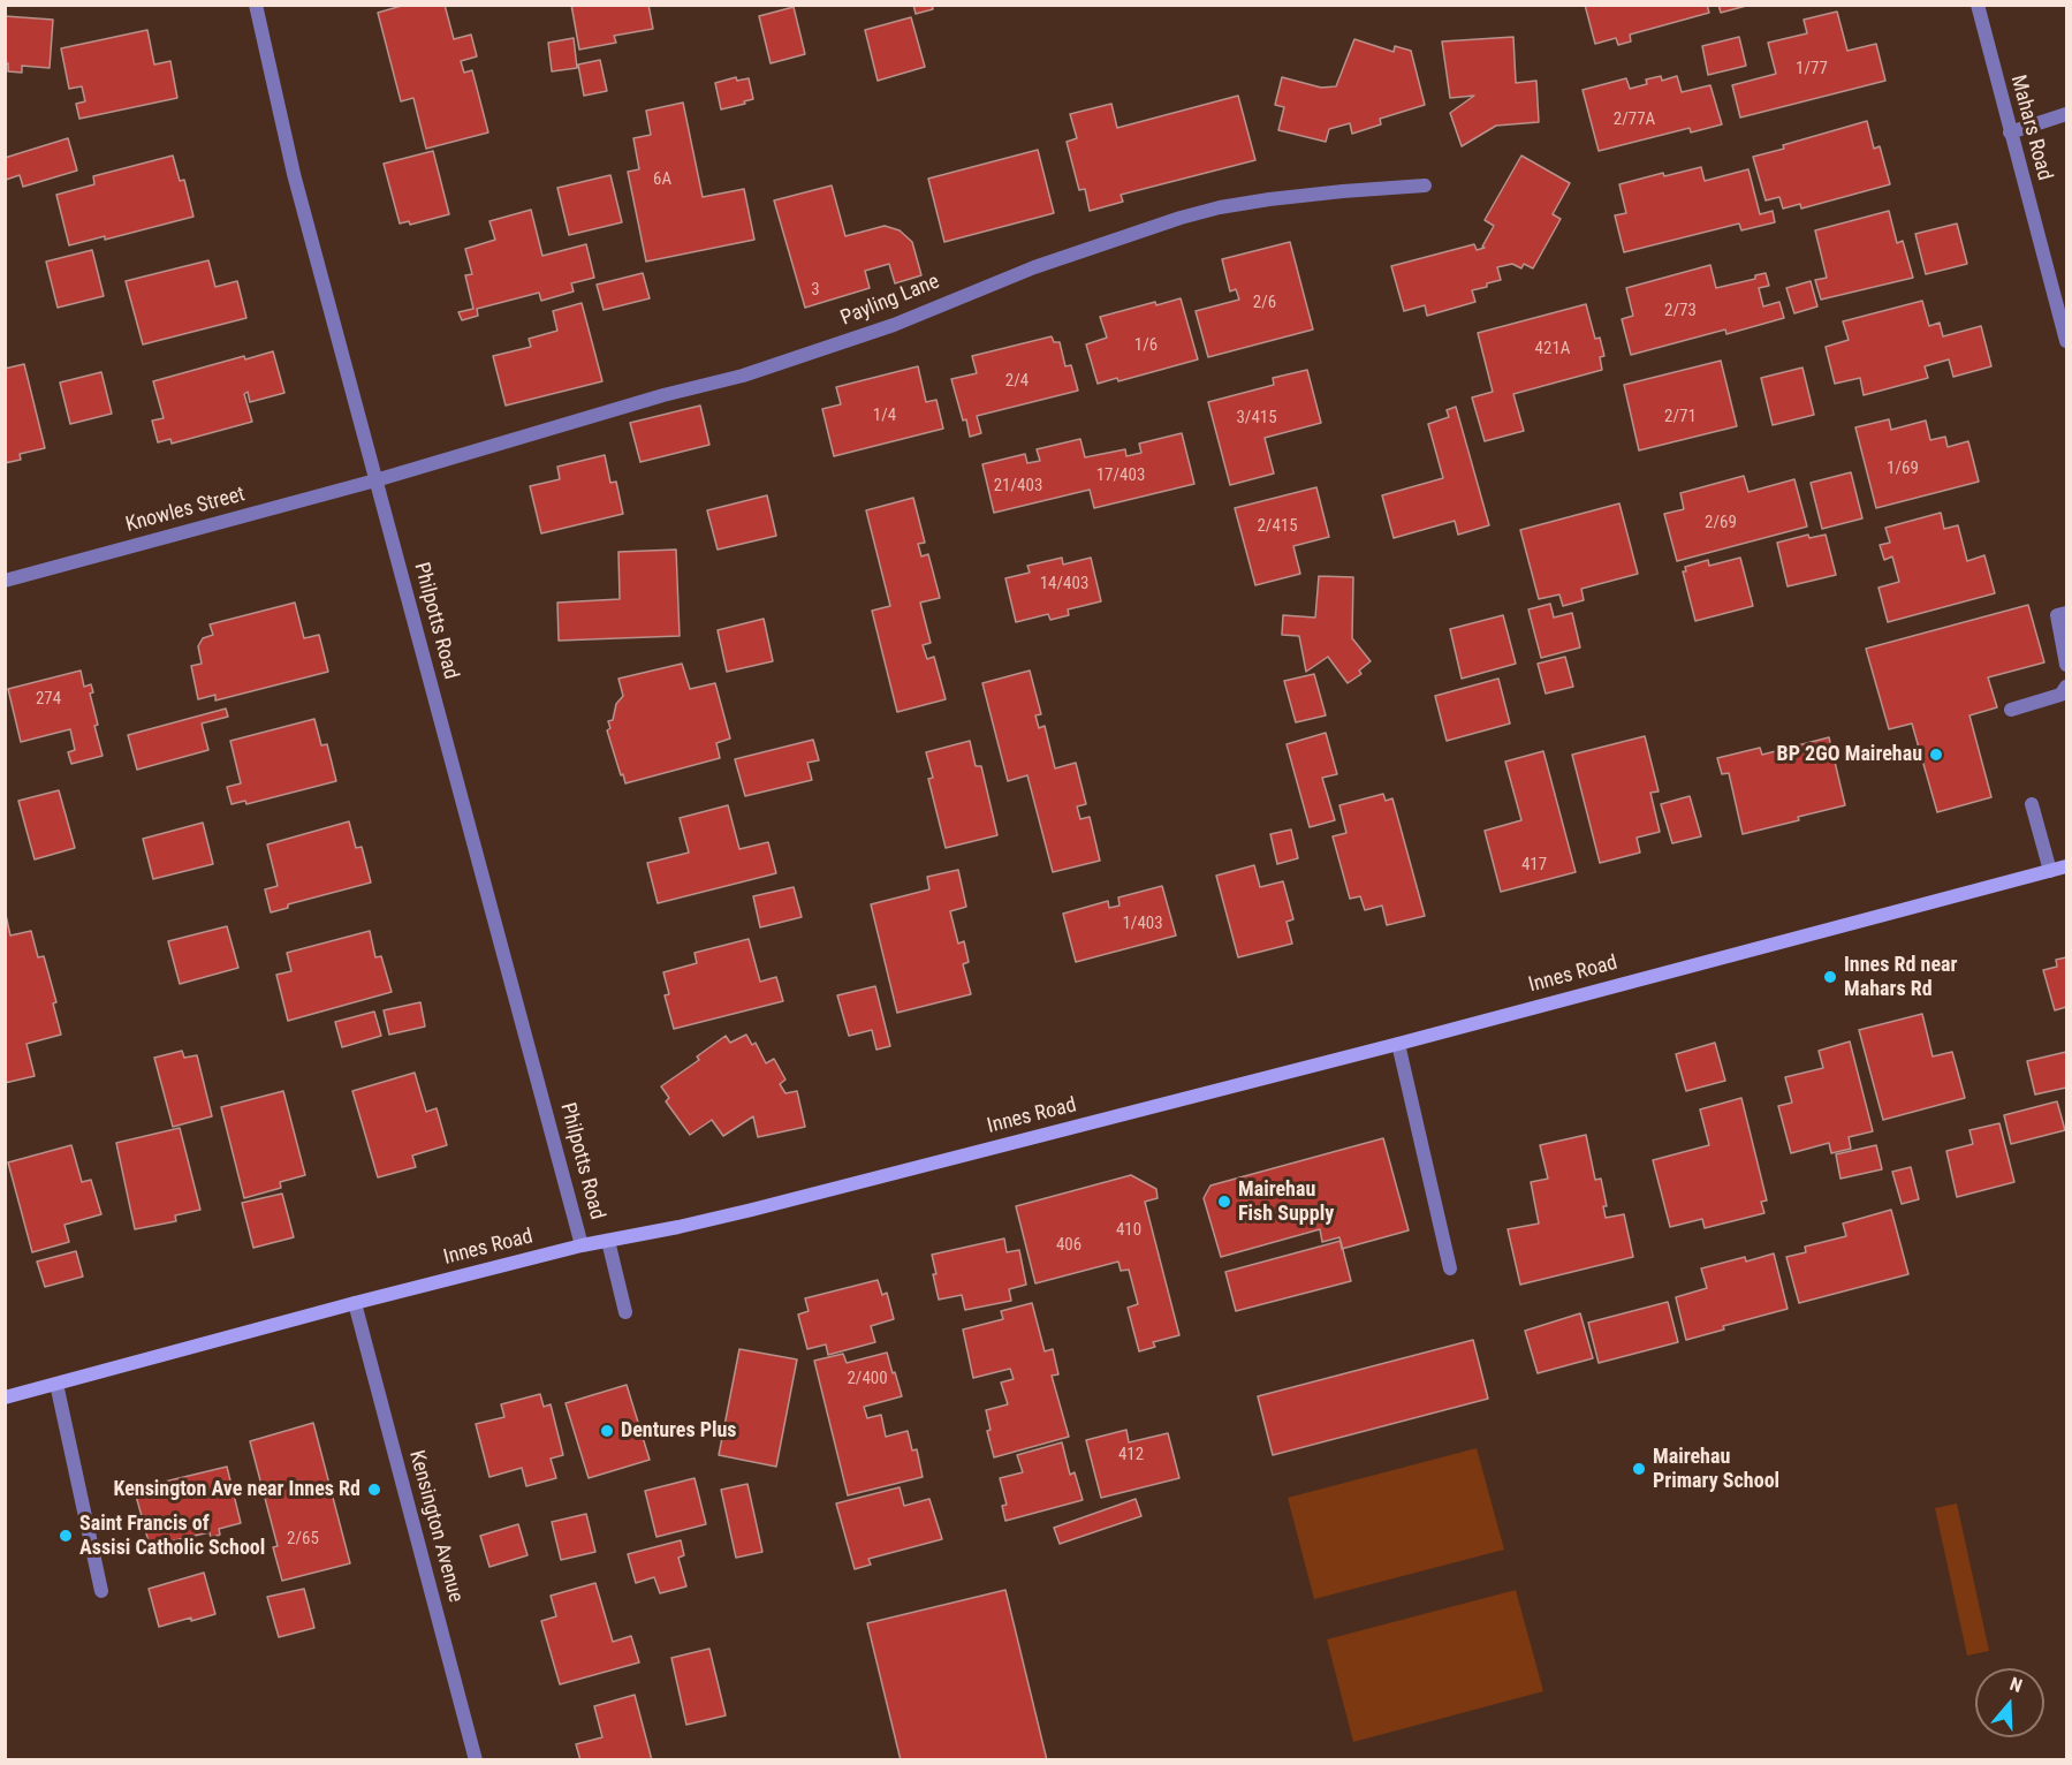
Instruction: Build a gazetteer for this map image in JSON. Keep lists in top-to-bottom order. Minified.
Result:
{"streets":{"main road":["Innes Road"],"street":["Mahars Road","Payling Lane","Knowles Street","Philpotts Road","Kensington Avenue"]},"crossings":[["Payling Lane","Knowles Street"],["Payling Lane","Philpotts Road"],["Knowles Street","Philpotts Road"],["Philpotts Road","Innes Road"],["Innes Road","Kensington Avenue"]],"places":["BP 2GO Mairehau","Innes Rd near Mahars Rd","Mairehau Fish Supply","Dentures Plus","Mairehau Primary School","Kensington Ave near Innes Rd","Saint Francis of Assisi Catholic School"],"house_numbers":["1/77","2/77A","6A","3","2/6","2/73","1/6","421A","2/4","1/4","2/71","3/415","1/69","17/403","21/403","2/69","2/415","14/403","274","417","1/403","410","406","2/400","412","2/65"],"north":"top"}
